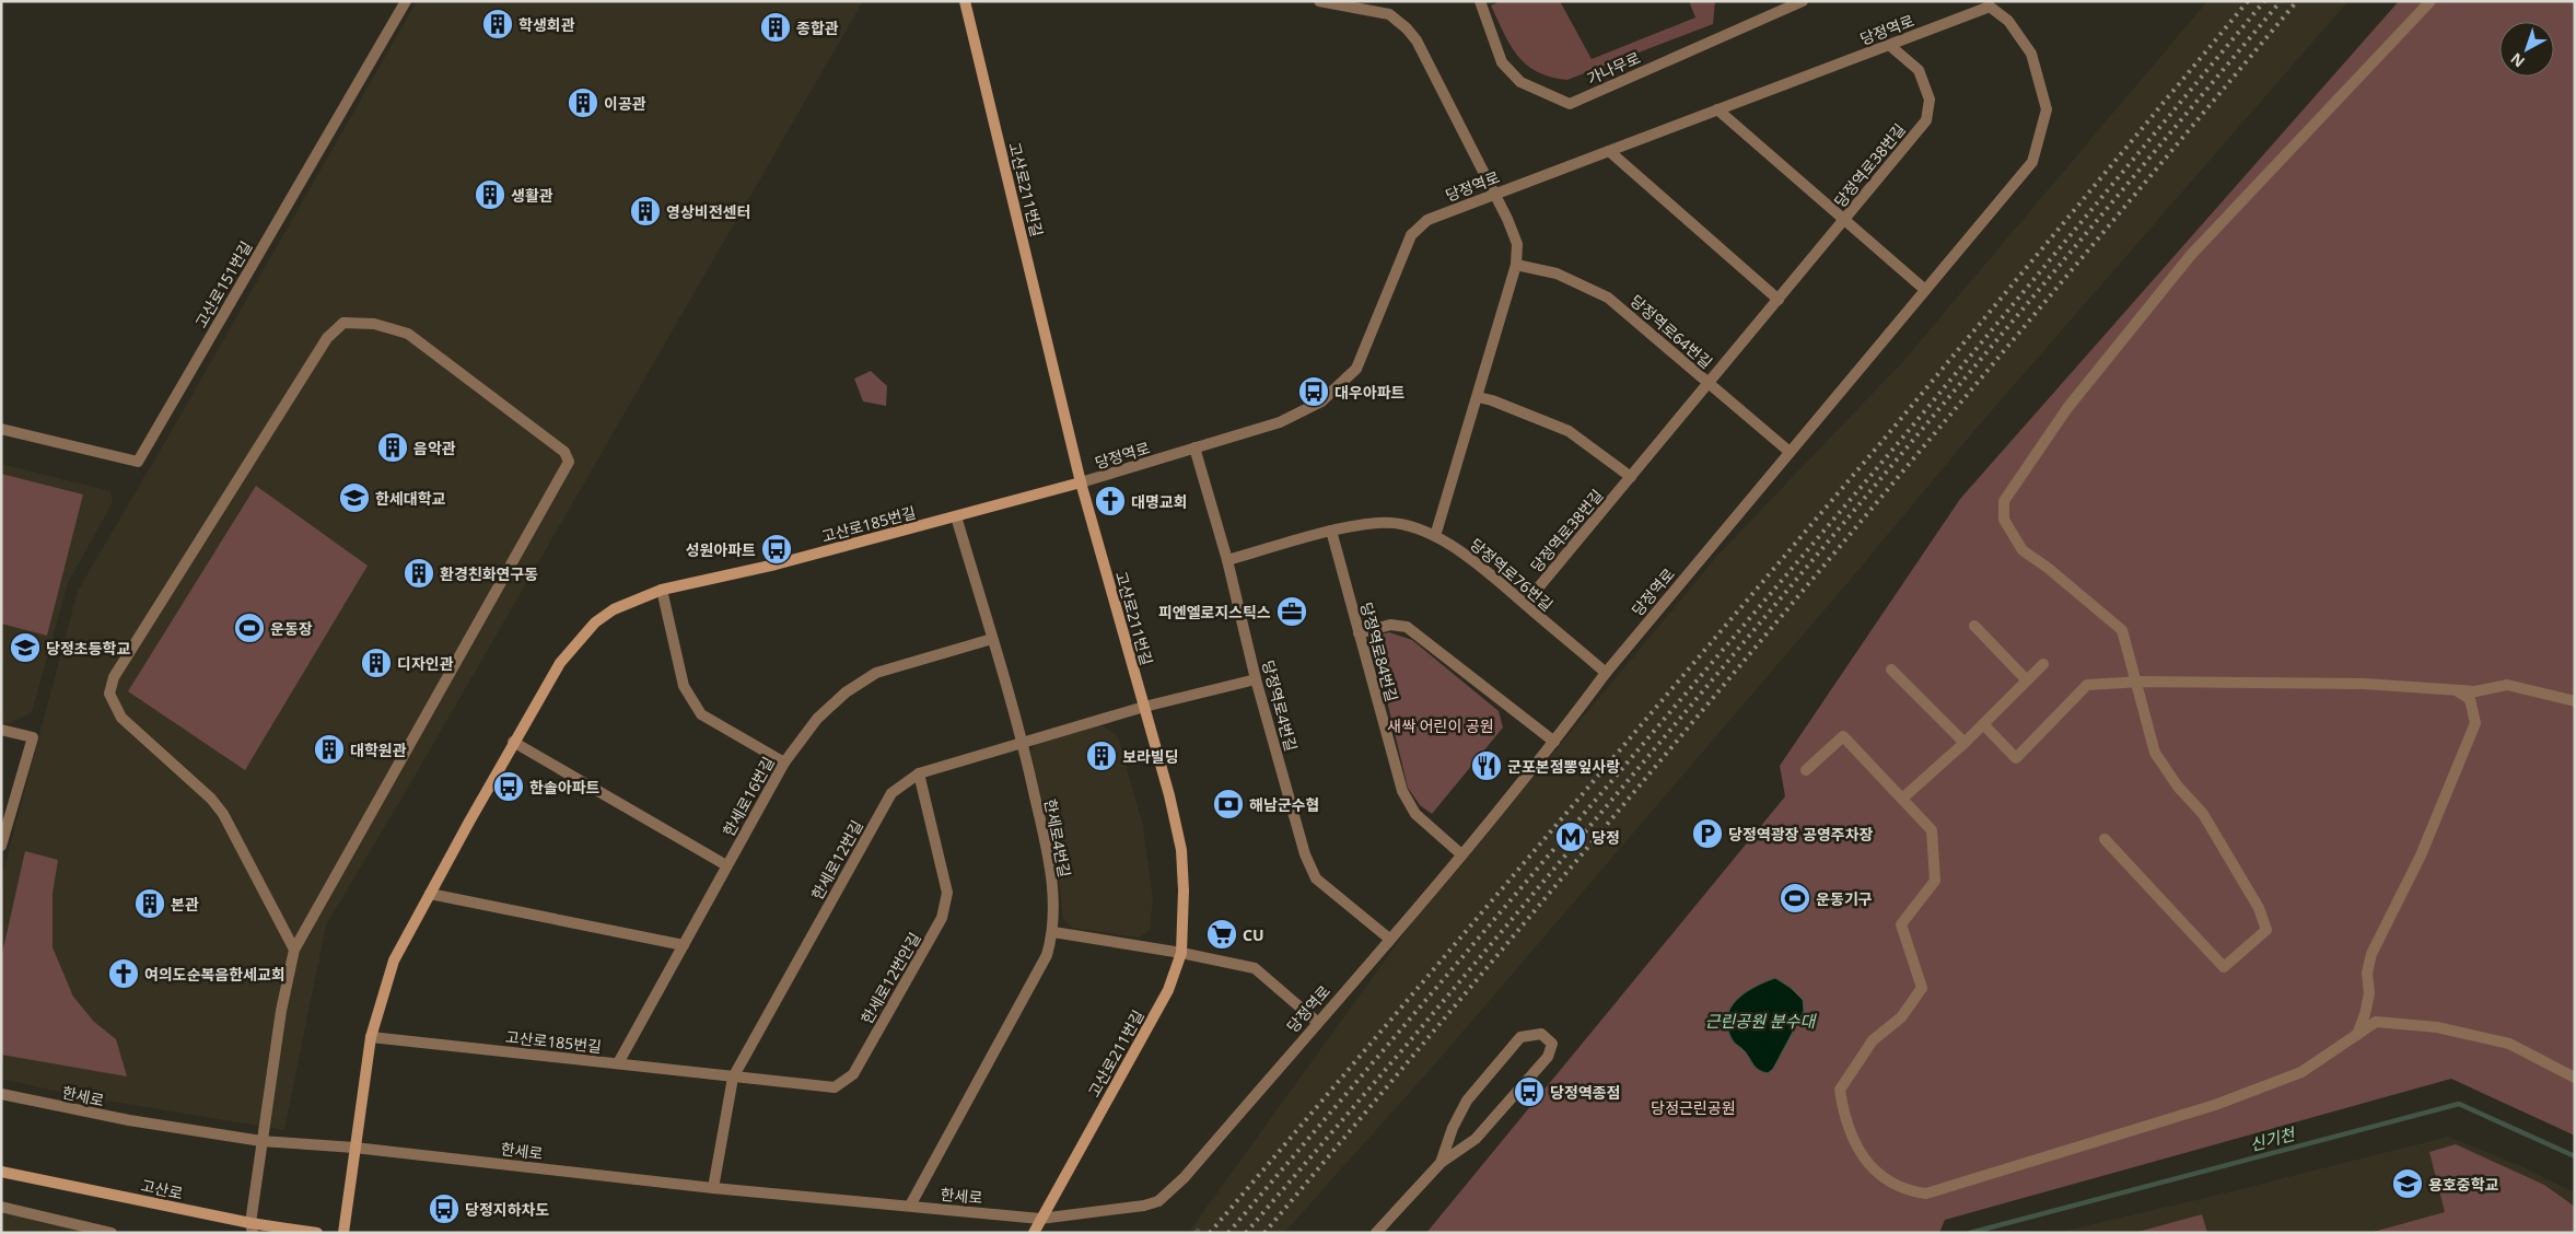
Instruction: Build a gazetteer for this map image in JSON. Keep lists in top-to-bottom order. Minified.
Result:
{"streets":{"street":["당정역로","가나무로","당정역로38번길","고산로211번길","고산로151번길","당정역로64번길","고산로185번길","당정역로76번길","당정역로84번길","당정역로4번길","한세로16번길","한세로4번길","한세로12번길","한세로12번안길","한세로","고산로"]},"crossings":[["당정역로","당정역로38번길"],["당정역로","고산로211번길"],["당정역로","당정역로64번길"],["당정역로","고산로185번길"],["당정역로","당정역로76번길"],["당정역로","당정역로84번길"],["당정역로","당정역로4번길"],["당정역로","한세로"],["당정역로38번길","당정역로64번길"],["당정역로38번길","당정역로76번길"],["고산로211번길","고산로185번길"],["고산로211번길","한세로12번길"],["고산로211번길","한세로"],["고산로185번길","한세로16번길"],["고산로185번길","한세로4번길"],["고산로185번길","한세로12번길"],["고산로185번길","한세로12번안길"],["고산로185번길","한세로"],["당정역로76번길","당정역로84번길"],["당정역로76번길","당정역로4번길"],["당정역로4번길","한세로12번길"],["한세로16번길","한세로4번길"],["한세로4번길","한세로12번길"],["한세로4번길","한세로"],["한세로12번길","한세로12번안길"],["한세로12번길","한세로"]],"water":["근린공원 분수대","신기천"],"parks":["새싹 어린이 공원","당정근린공원"],"places":{"building":["학생회관","종합관","이공관","생활관","영상비전센터","음악관","환경친화연구동","디자인관","대학원관","보라빌딩","본관"],"bus stop":["대우아파트","성원아파트","한솔아파트","당정역종점","당정지하차도"],"school or university":["한세대학교","당정초등학교","용호중학교"],"church":["대명교회","여의도순복음한세교회"],"office":["피엔엘로지스틱스"],"sports":["운동장","운동기구"],"restaurant":["군포본점뽕잎사랑"],"bank":["해남군수협"],"parking":["당정역광장 공영주차장"],"metro station":["당정"],"supermarket":["CU"]},"north":"bottom left"}
